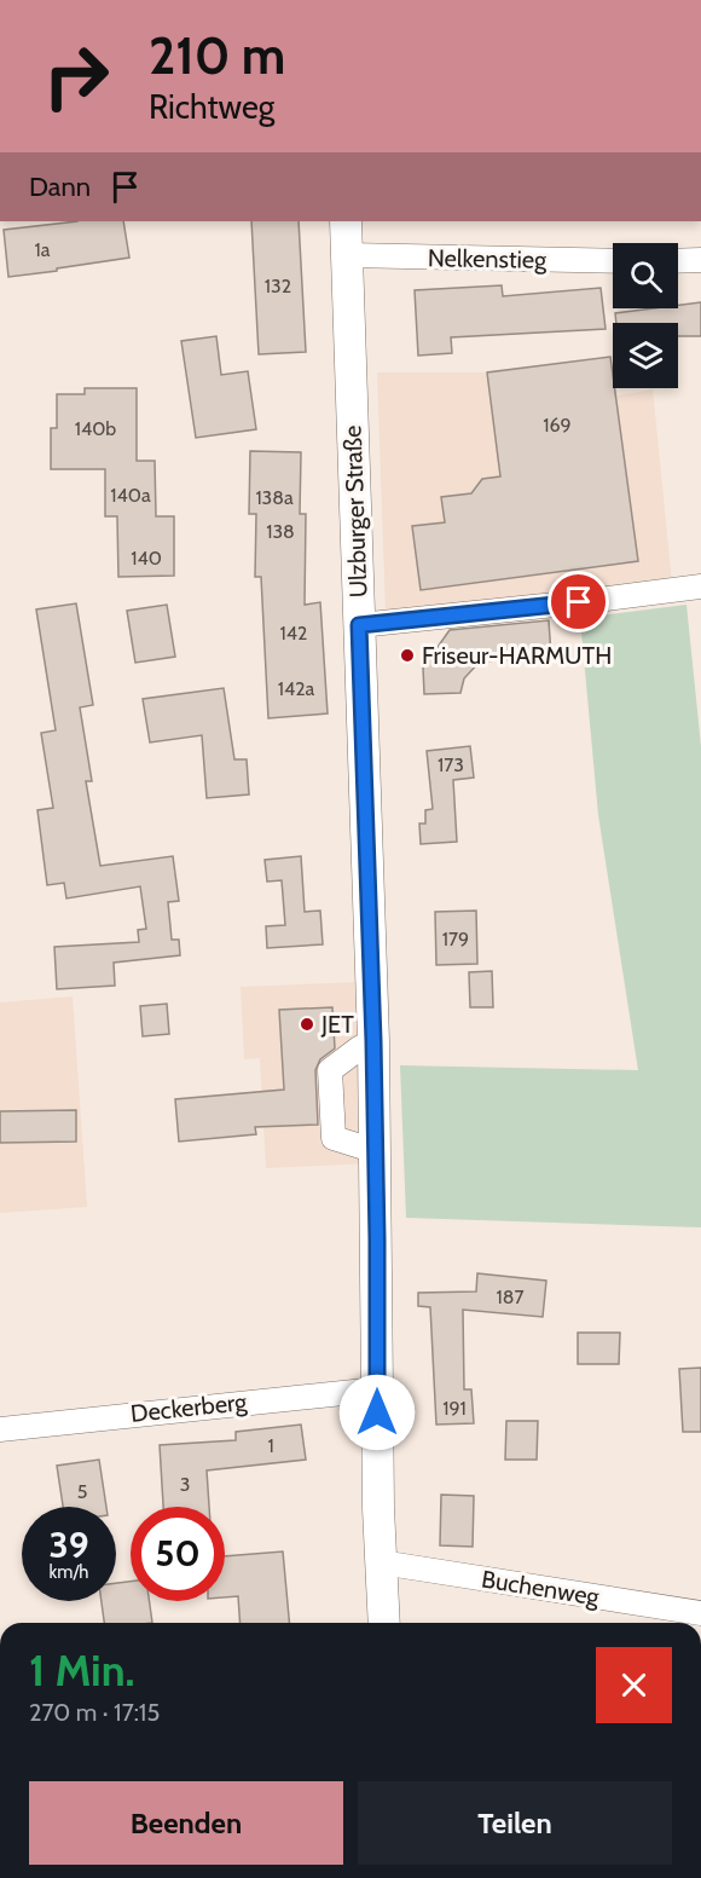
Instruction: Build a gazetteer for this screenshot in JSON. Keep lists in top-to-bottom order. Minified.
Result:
{"streets":{"main road":["Ulzburger Straße"],"street":["Nelkenstieg","Deckerberg","Buchenweg"]},"crossings":[["Nelkenstieg","Ulzburger Straße"],["Ulzburger Straße","Deckerberg"],["Ulzburger Straße","Buchenweg"]],"places":["Friseur-HARMUTH","JET"],"house_numbers":["1a","132","169","140b","140a","138a","138","140","142","142a","173","179","187","191","1","3","5"],"page":{"turn":["210 m","Richtweg"],"then":"Dann","speed":"39 km/h","limit":"50","heading":["1 Min.","270 m · 17:15"],"buttons":["Beenden","Teilen"]}}
